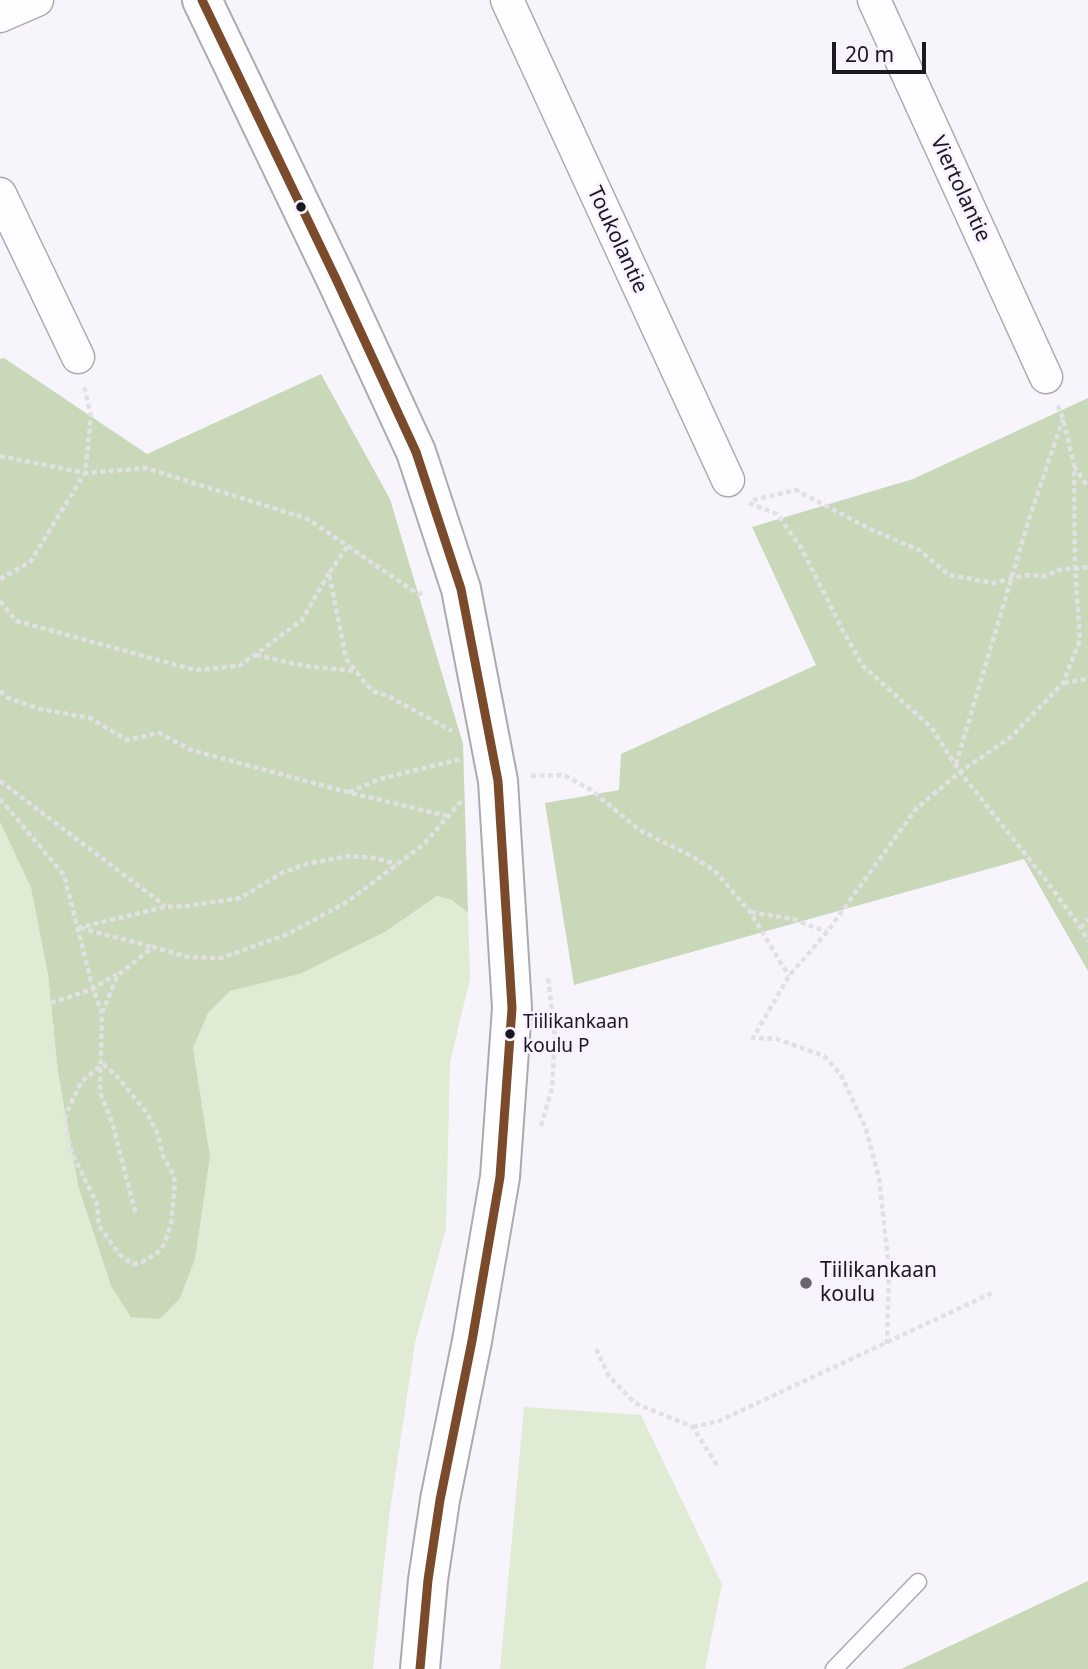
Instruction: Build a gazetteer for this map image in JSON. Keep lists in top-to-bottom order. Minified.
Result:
{"streets":{"street":["Viertolantie","Toukolantie"]},"places":["Tiilikankaan koulu P","Tiilikankaan koulu"],"scale_bar":"20 m"}
